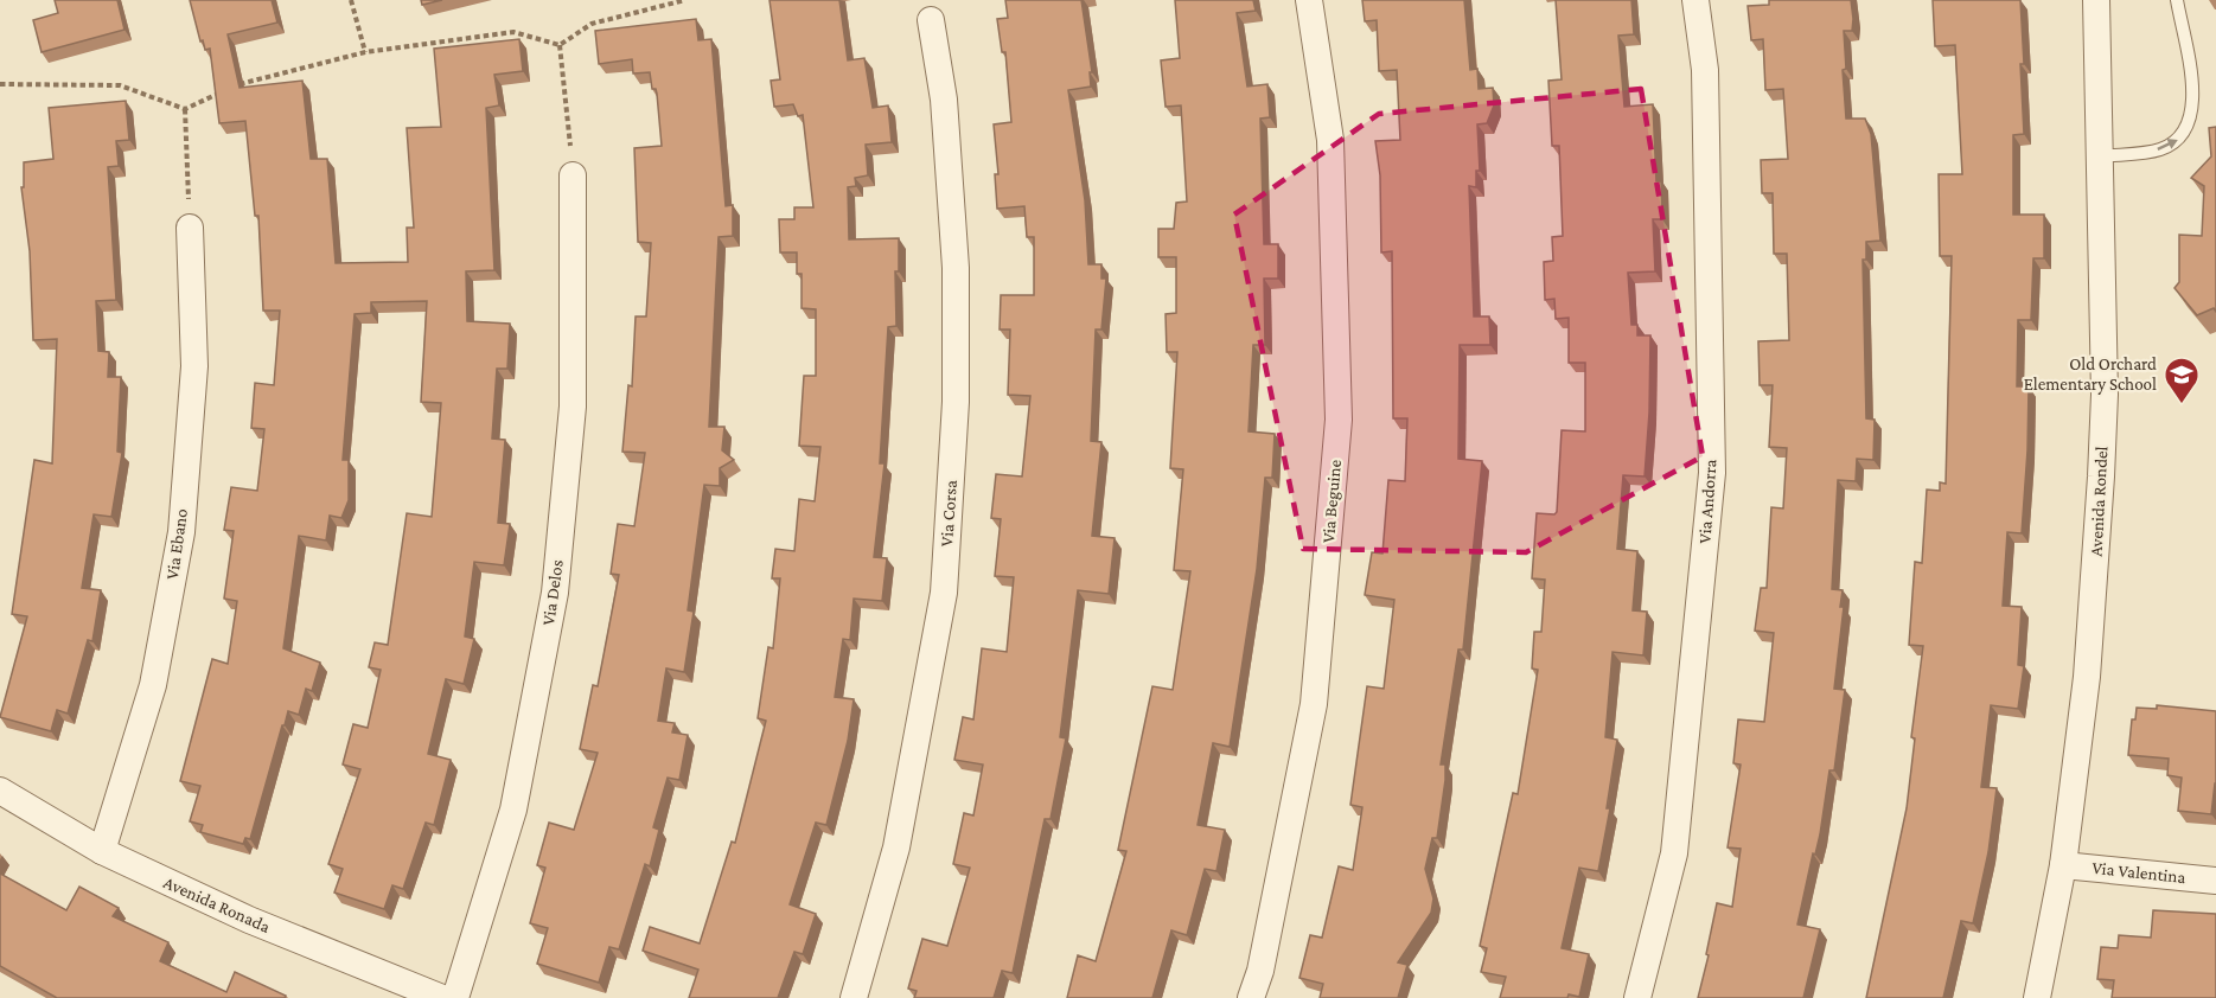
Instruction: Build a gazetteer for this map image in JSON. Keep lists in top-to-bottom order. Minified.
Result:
{"streets":{"street":["Via Beguine","Via Andorra","Avenida Rondel","Via Corsa","Via Ebano","Via Delos","Via Valentina","Avenida Ronada"]},"crossings":[["Avenida Rondel","Via Valentina"],["Via Ebano","Avenida Ronada"]],"places":{"school or university":["Old Orchard Elementary School"]}}
